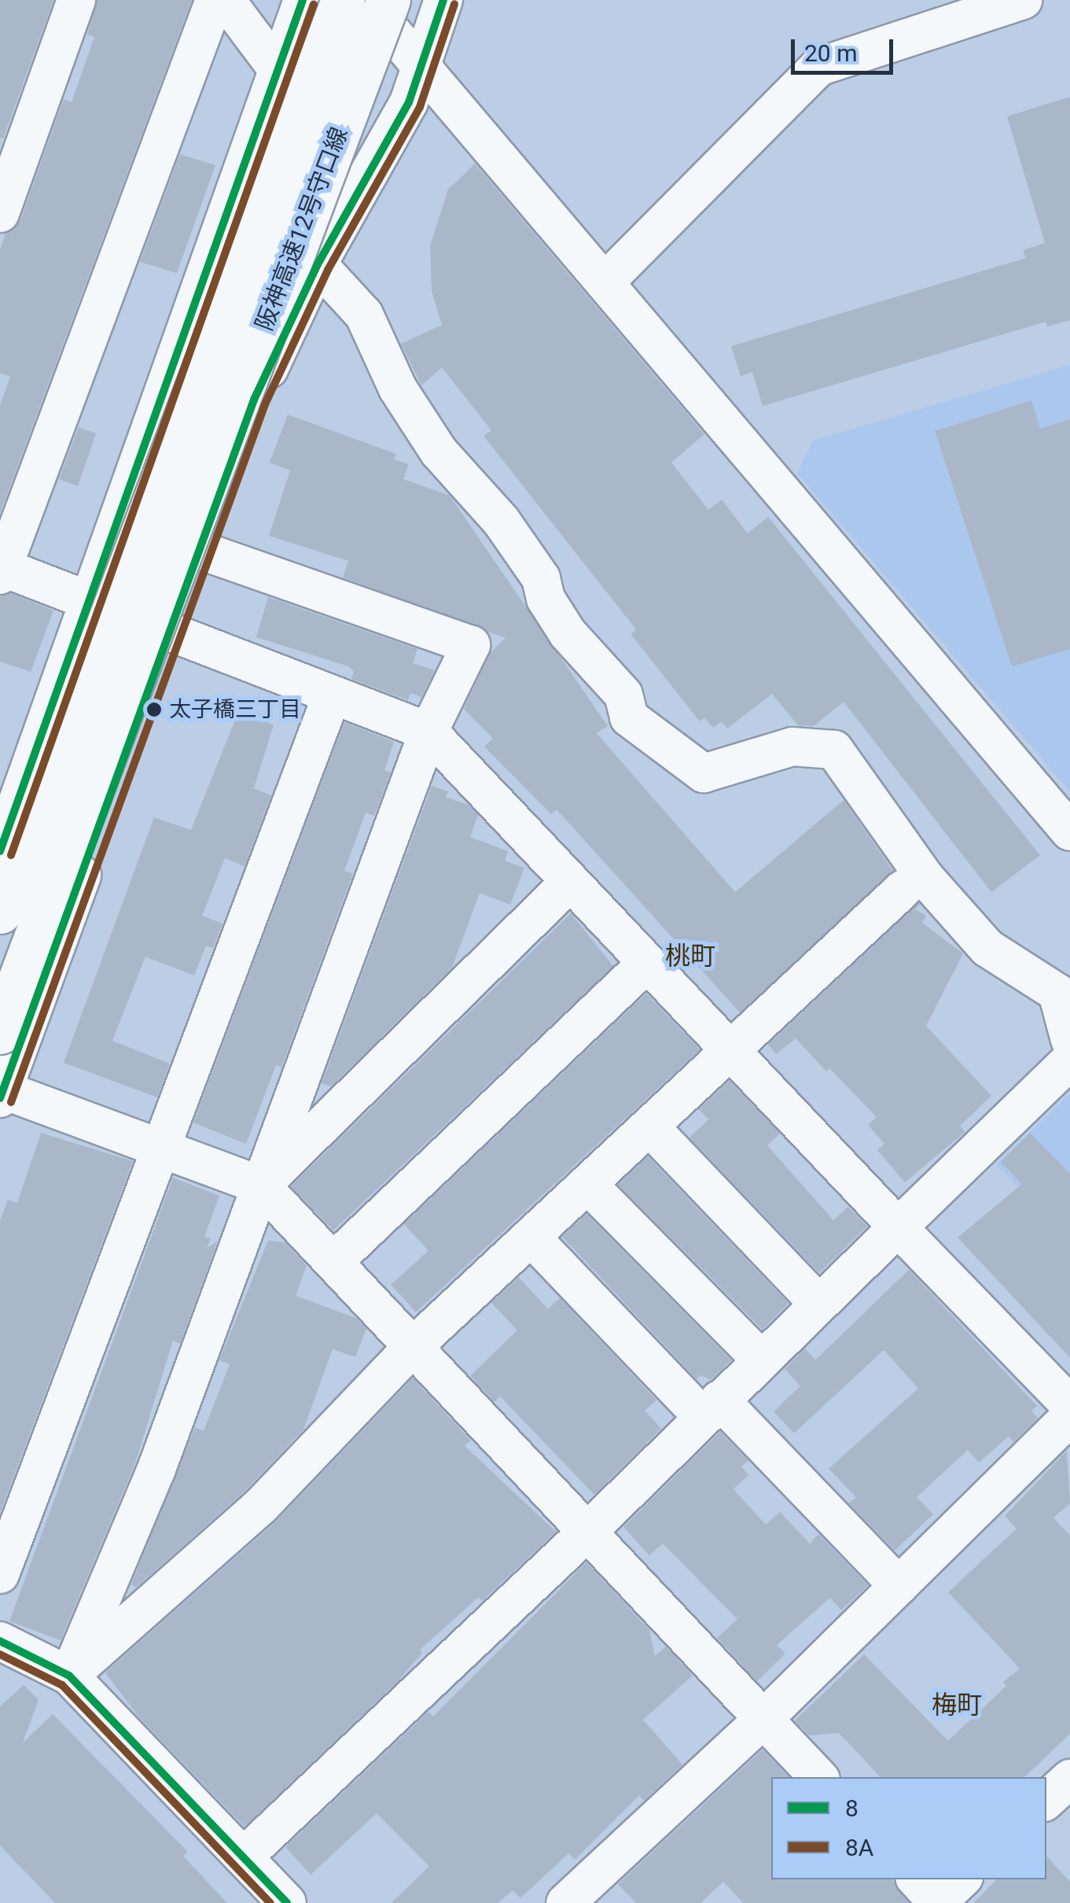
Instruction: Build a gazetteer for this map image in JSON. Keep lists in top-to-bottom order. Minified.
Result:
{"streets":{"highway":["阪神高速12号守口線"]},"districts":["桃町","梅町"],"places":["太子橋三丁目"],"lines":["transit line 8","transit line 8A"],"legend":["8","8A"],"scale_bar":"20 m"}
